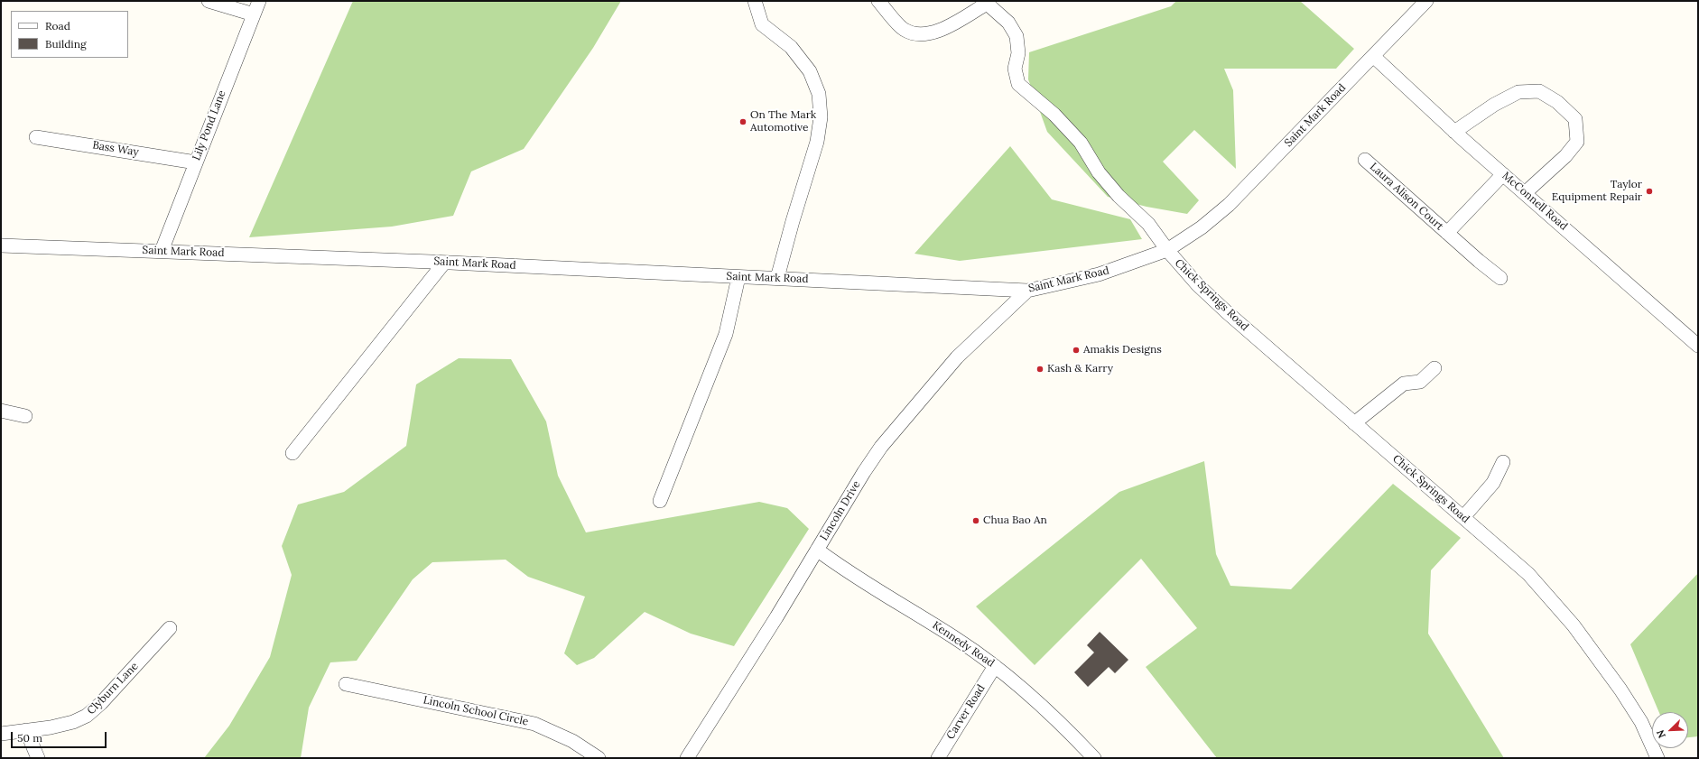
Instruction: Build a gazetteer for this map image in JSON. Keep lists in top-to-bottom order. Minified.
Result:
{"streets":{"street":["Saint Mark Road","Lily Pond Lane","Bass Way","Laura Alison Court","McConnell Road","Chick Springs Road","Lincoln Drive","Kennedy Road","Clyburn Lane","Lincoln School Circle","Carver Road"]},"crossings":[["Saint Mark Road","Lily Pond Lane"],["Saint Mark Road","McConnell Road"],["Saint Mark Road","Chick Springs Road"],["Saint Mark Road","Lincoln Drive"],["Lily Pond Lane","Bass Way"],["Lincoln Drive","Kennedy Road"],["Kennedy Road","Carver Road"]],"places":["On The Mark Automotive","Taylor Equipment Repair","Amakis Designs","Kash & Karry","Chua Bao An"],"legend":["Road","Building"],"scale_bar":"50 m","north":"bottom left"}
